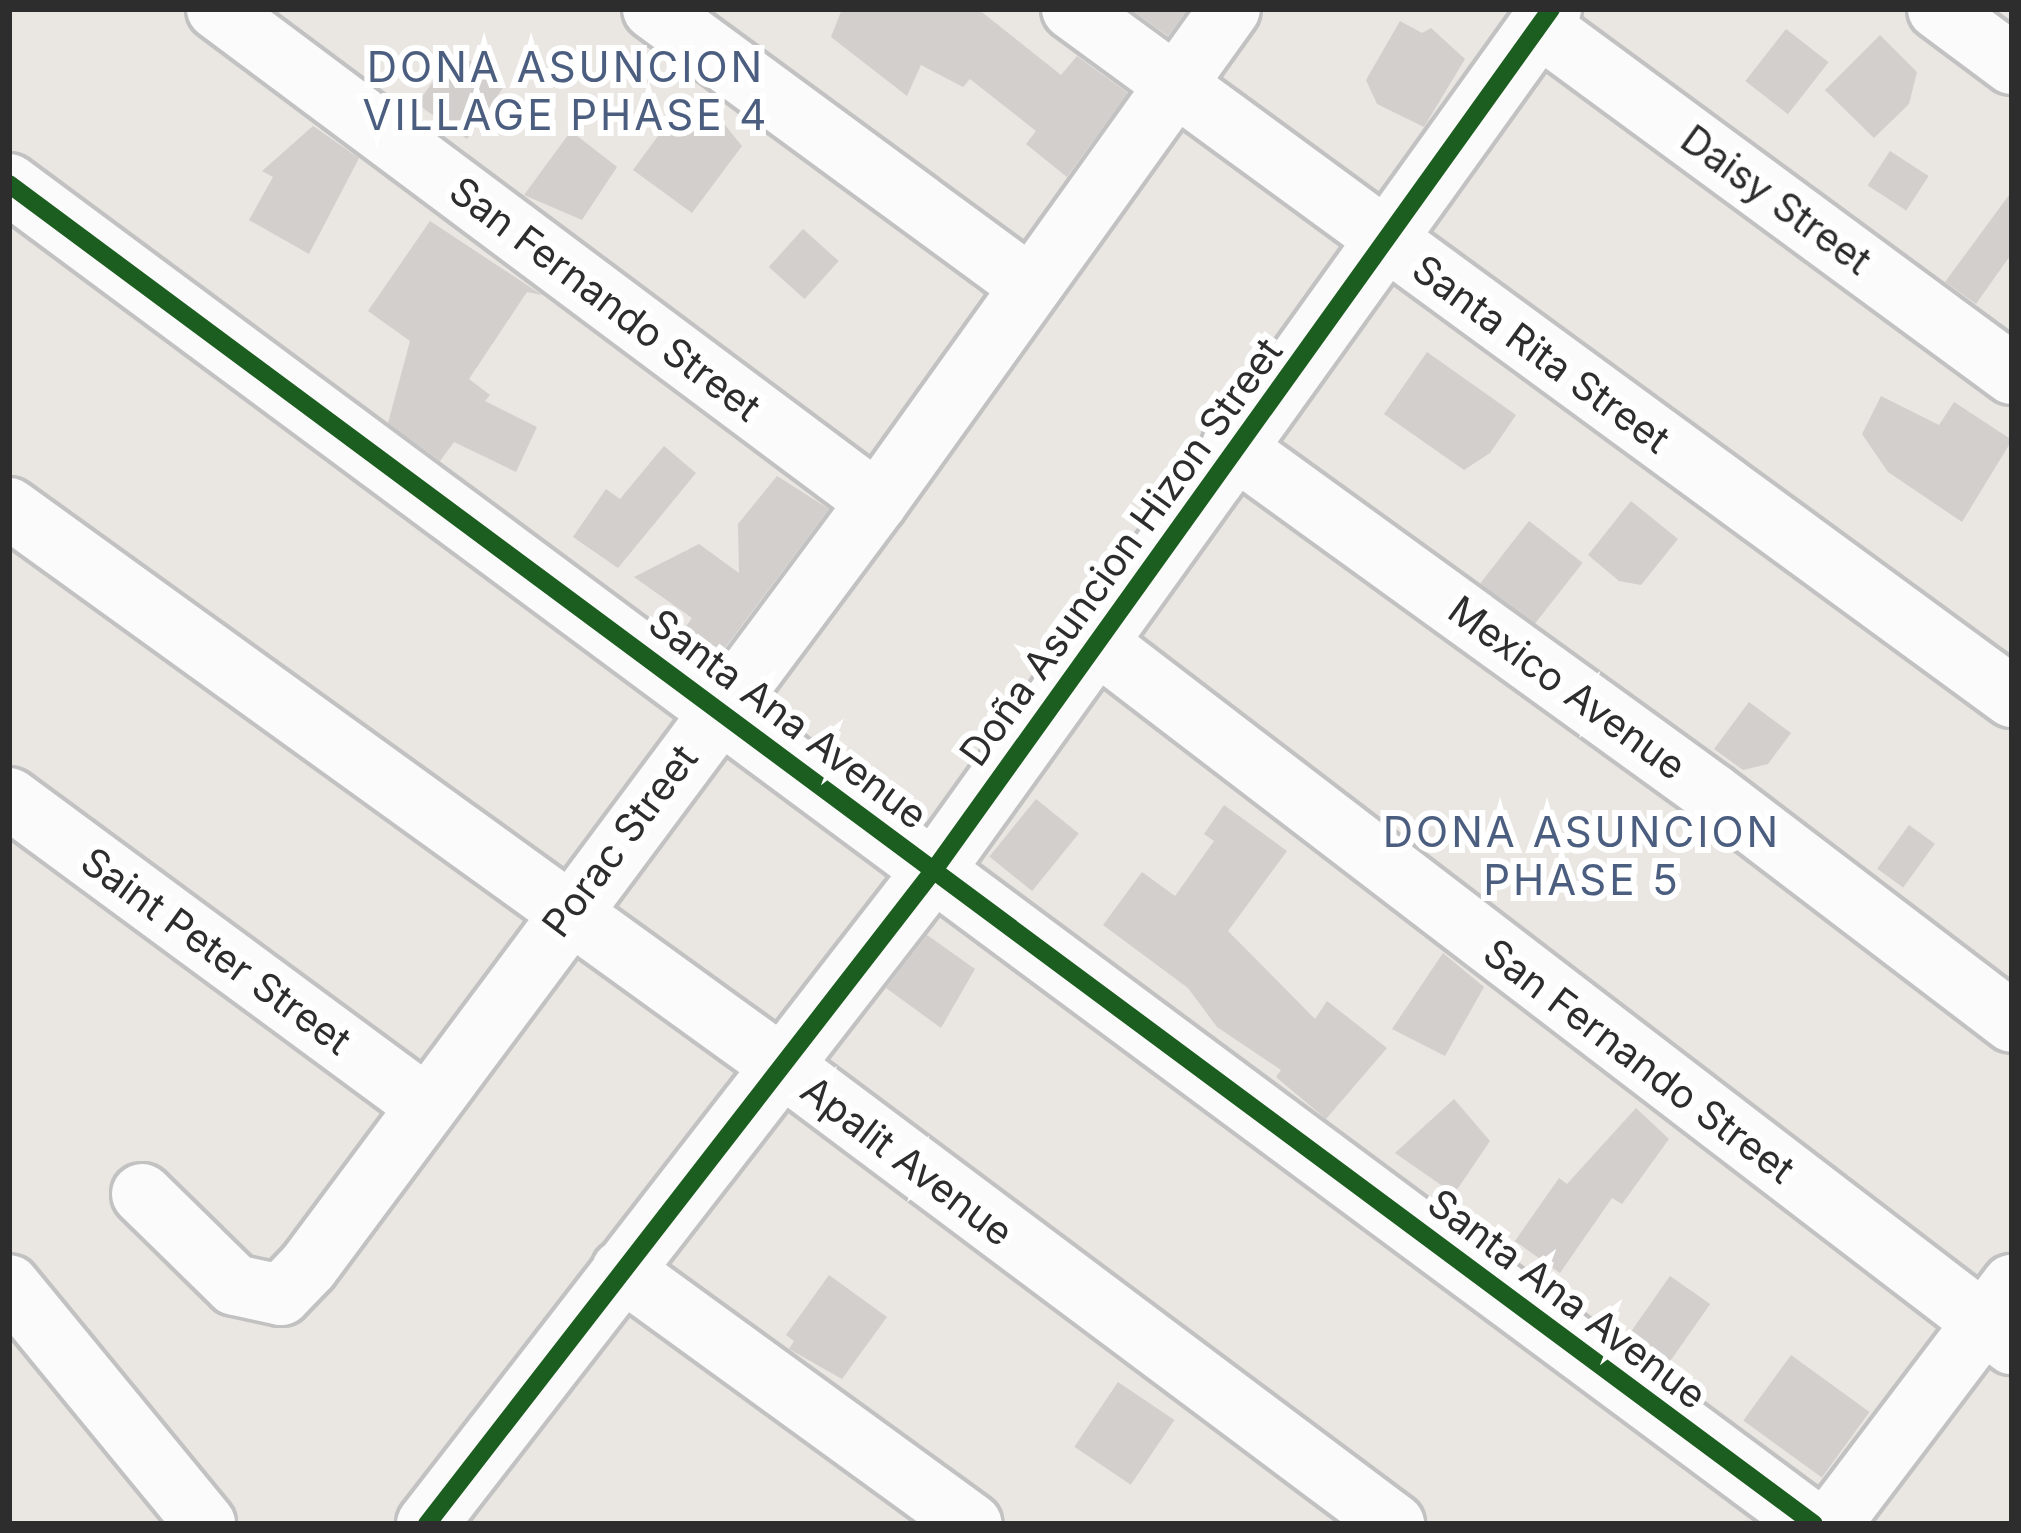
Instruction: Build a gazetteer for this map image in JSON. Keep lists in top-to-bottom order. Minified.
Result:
{"streets":{"street":["Daisy Street","San Fernando Street","Santa Rita Street","Doña Asuncion Hizon Street","Mexico Avenue","Santa Ana Avenue","Porac Street","Saint Peter Street","Apalit Avenue"]},"crossings":[["Daisy Street","Doña Asuncion Hizon Street"],["San Fernando Street","Doña Asuncion Hizon Street"],["San Fernando Street","Porac Street"],["Santa Rita Street","Doña Asuncion Hizon Street"],["Santa Rita Street","Porac Street"],["Doña Asuncion Hizon Street","Mexico Avenue"],["Doña Asuncion Hizon Street","Santa Ana Avenue"],["Doña Asuncion Hizon Street","Apalit Avenue"],["Santa Ana Avenue","Porac Street"],["Porac Street","Saint Peter Street"],["Porac Street","Apalit Avenue"]],"districts":["DONA ASUNCION VILLAGE PHASE 4","DONA ASUNCION PHASE 5"]}
